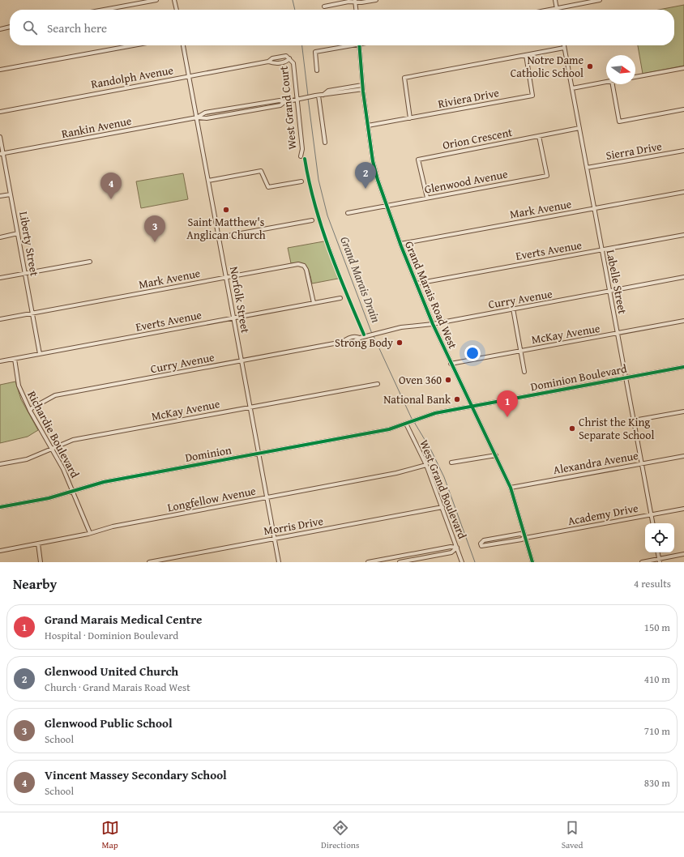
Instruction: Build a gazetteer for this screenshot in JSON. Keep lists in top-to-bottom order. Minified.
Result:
{"streets":{"street":["Randolph Avenue","Riviera Drive","West Grand Court","Rankin Avenue","Orion Crescent","Sierra Drive","Glenwood Avenue","Mark Avenue","Liberty Street","Everts Avenue","Labelle Street","Grand Marais Road West","Curry Avenue","Norfolk Street","McKay Avenue","Dominion Boulevard","Richardie Boulevard","Dominion","Alexandra Avenue","West Grand Boulevard","Longfellow Avenue","Academy Drive","Morris Drive"]},"crossings":[["Randolph Avenue","West Grand Court"],["Randolph Avenue","Norfolk Street"],["Riviera Drive","Grand Marais Road West"],["West Grand Court","Rankin Avenue"],["Rankin Avenue","Liberty Street"],["Rankin Avenue","Grand Marais Road West"],["Rankin Avenue","Norfolk Street"],["Orion Crescent","Glenwood Avenue"],["Orion Crescent","Labelle Street"],["Sierra Drive","Labelle Street"],["Glenwood Avenue","Grand Marais Road West"],["Mark Avenue","Liberty Street"],["Mark Avenue","Everts Avenue"],["Mark Avenue","Labelle Street"],["Mark Avenue","Grand Marais Road West"],["Mark Avenue","Norfolk Street"],["Liberty Street","Everts Avenue"],["Everts Avenue","Labelle Street"],["Everts Avenue","Grand Marais Road West"],["Everts Avenue","Norfolk Street"],["Everts Avenue","Richardie Boulevard"],["Labelle Street","Curry Avenue"],["Labelle Street","McKay Avenue"],["Labelle Street","Dominion Boulevard"],["Labelle Street","Alexandra Avenue"],["Labelle Street","Academy Drive"],["Grand Marais Road West","Curry Avenue"],["Grand Marais Road West","McKay Avenue"],["Grand Marais Road West","Dominion Boulevard"],["Grand Marais Road West","Alexandra Avenue"],["Grand Marais Road West","Academy Drive"],["Curry Avenue","Norfolk Street"],["Curry Avenue","Richardie Boulevard"],["Norfolk Street","McKay Avenue"],["Norfolk Street","Dominion"],["Norfolk Street","Longfellow Avenue"],["Norfolk Street","Morris Drive"],["McKay Avenue","Richardie Boulevard"],["Dominion Boulevard","Dominion"],["Richardie Boulevard","Dominion"],["Richardie Boulevard","Longfellow Avenue"],["Dominion","West Grand Boulevard"],["West Grand Boulevard","Longfellow Avenue"],["West Grand Boulevard","Morris Drive"]],"water":["Grand Marais Drain"],"places":["Notre Dame Catholic School","Saint Matthew's Anglican Church","Strong Body","Oven 360","National Bank","Christ the King Separate School"],"north":"right","page":{"search":"Search here","pins":["2","4","3","1"],"heading":["Nearby","4 results"],"list":[{"mark":"1","name":"Grand Marais Medical Centre","note":"Hospital · Dominion Boulevard","value":"150 m"},{"mark":"2","name":"Glenwood United Church","note":"Church · Grand Marais Road West","value":"410 m"},{"mark":"3","name":"Glenwood Public School","note":"School","value":"710 m"},{"mark":"4","name":"Vincent Massey Secondary School","note":"School","value":"830 m"}],"nav":["Map","Directions","Saved"]}}
